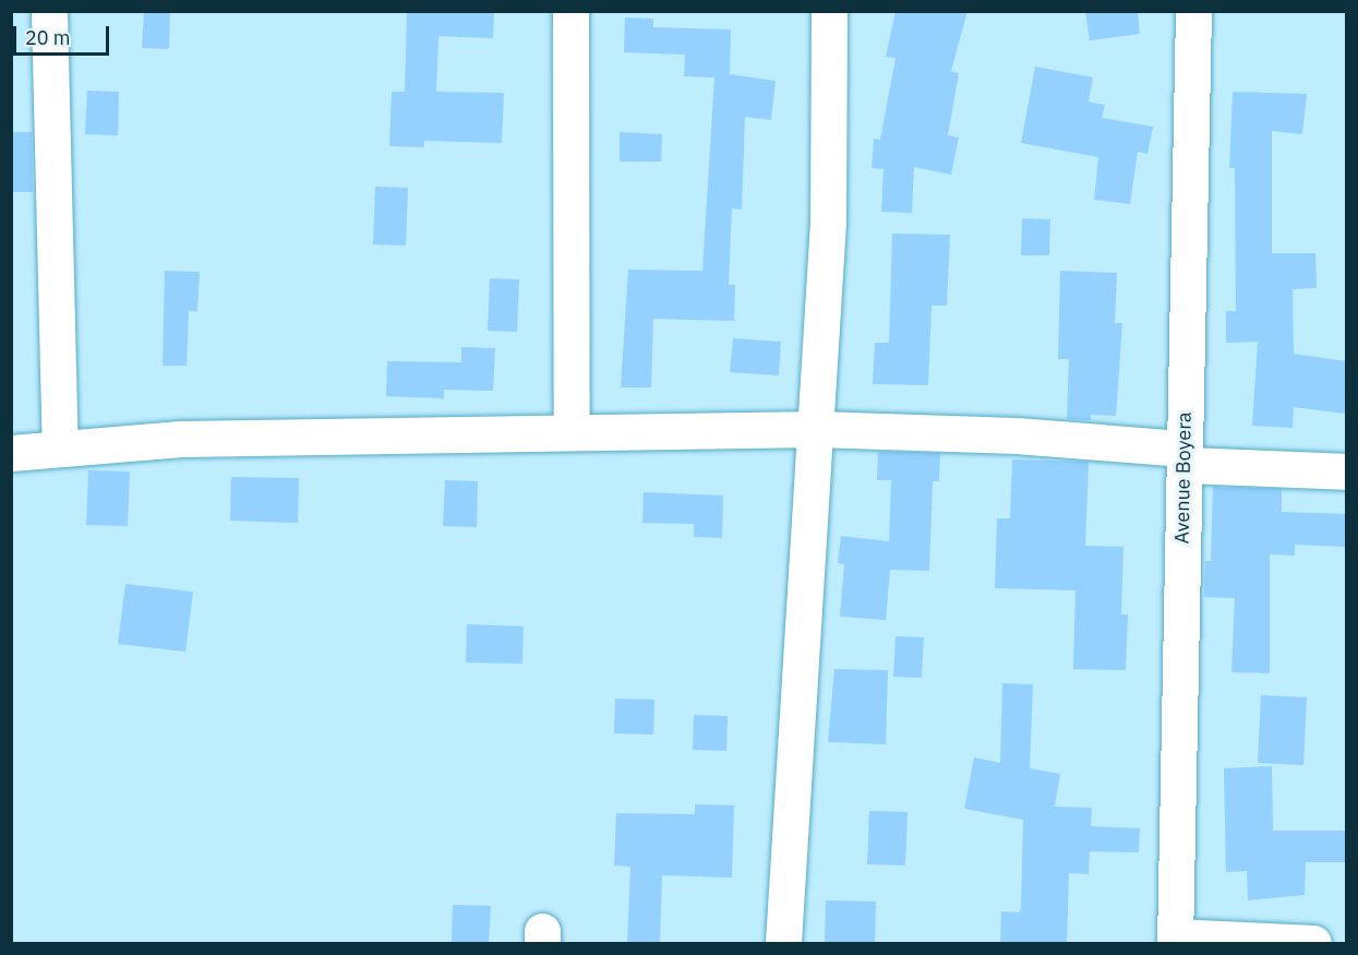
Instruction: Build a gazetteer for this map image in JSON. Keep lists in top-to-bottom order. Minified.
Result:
{"streets":{"street":["Avenue Boyera"]},"scale_bar":"20 m"}
